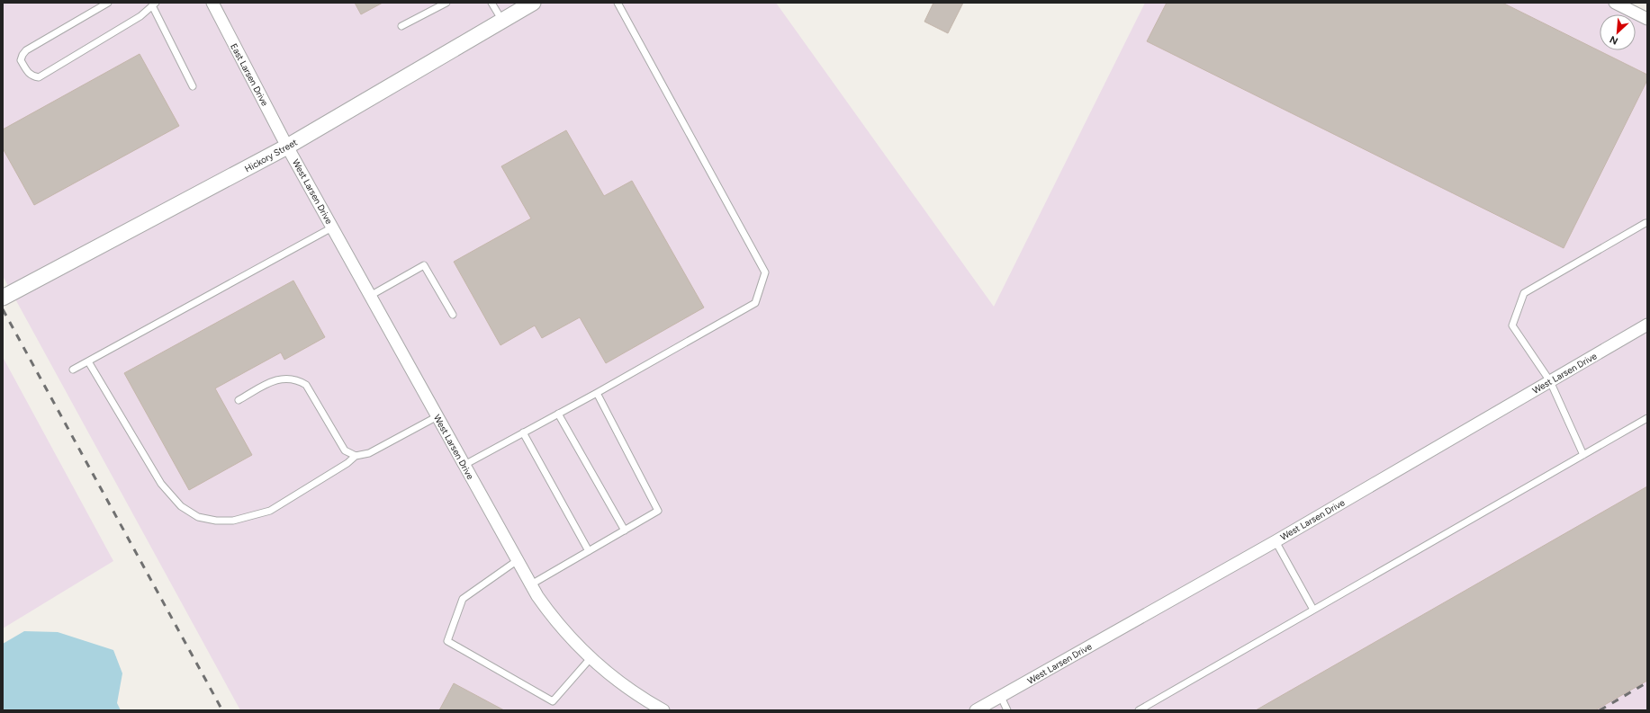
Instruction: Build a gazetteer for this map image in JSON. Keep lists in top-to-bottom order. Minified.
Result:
{"streets":{"street":["East Larsen Drive","Hickory Street","West Larsen Drive"]},"crossings":[["East Larsen Drive","Hickory Street"],["East Larsen Drive","West Larsen Drive"],["Hickory Street","West Larsen Drive"]],"north":"bottom left"}
